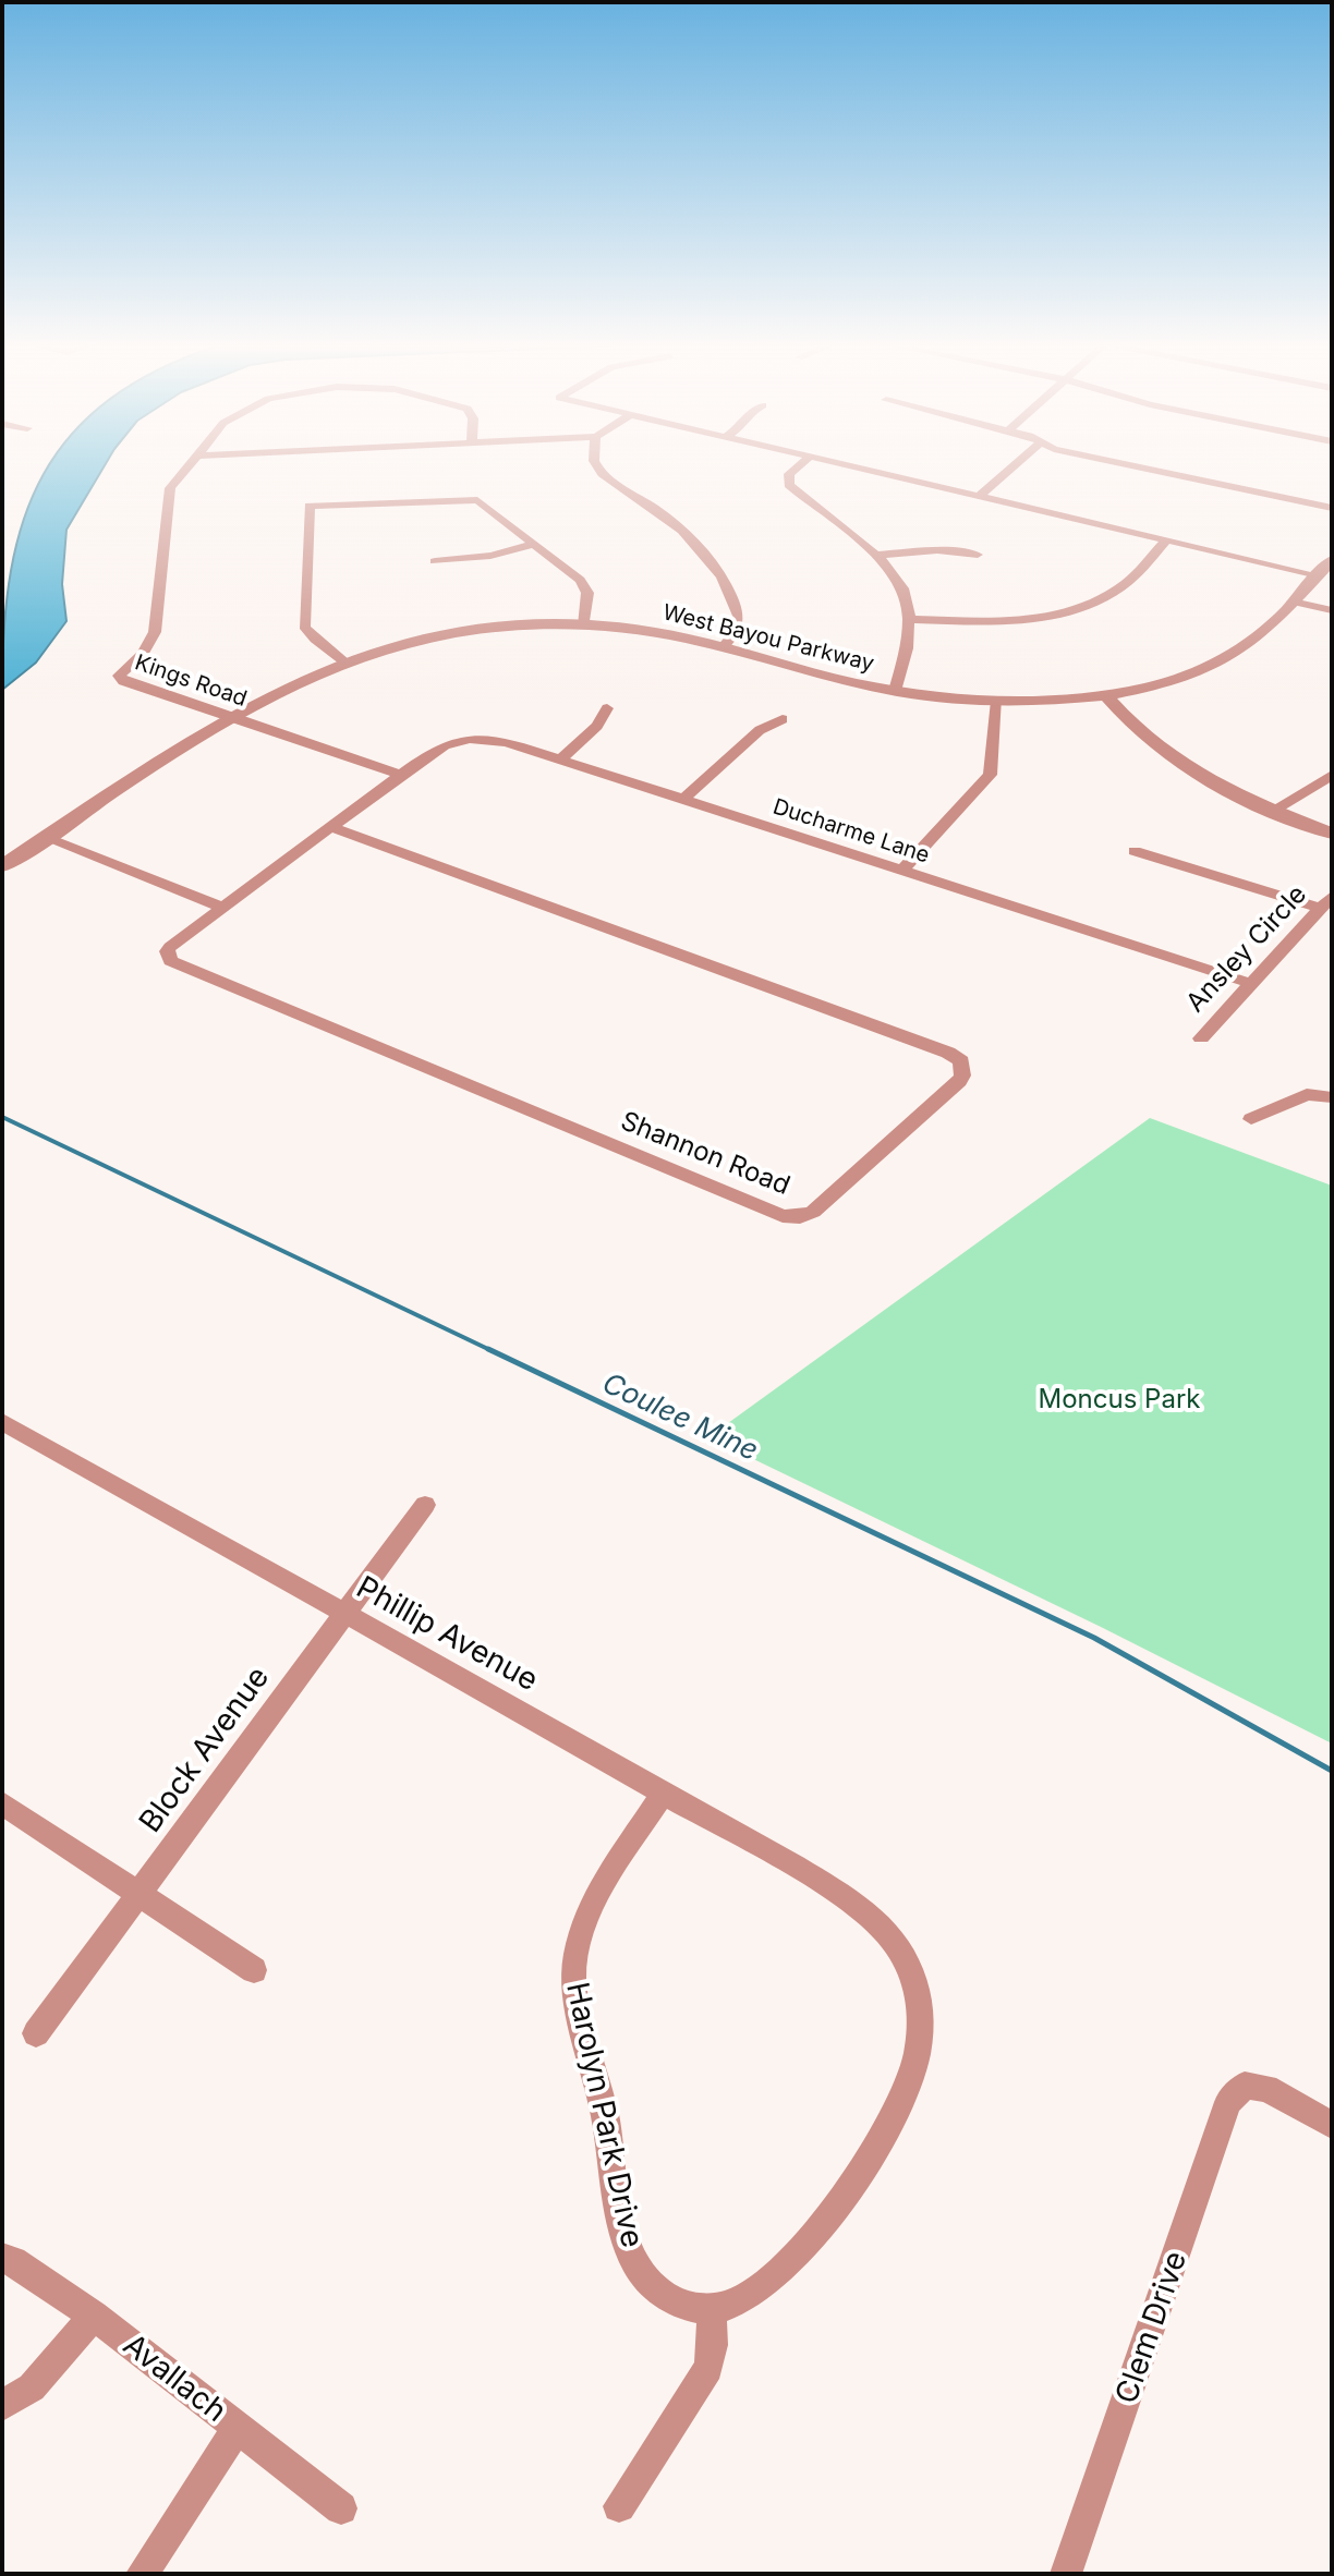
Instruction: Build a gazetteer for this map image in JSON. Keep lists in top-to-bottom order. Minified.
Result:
{"streets":{"street":["West Bayou Parkway","Kings Road","Ducharme Lane","Ansley Circle","Shannon Road","Phillip Avenue","Block Avenue","Harolyn Park Drive","Clem Drive","Avallach"]},"crossings":[["West Bayou Parkway","Kings Road"],["Kings Road","Shannon Road"],["Ducharme Lane","Ansley Circle"],["Ducharme Lane","Shannon Road"],["Phillip Avenue","Block Avenue"],["Phillip Avenue","Harolyn Park Drive"]],"water":["Coulee Mine"],"parks":["Moncus Park"]}
